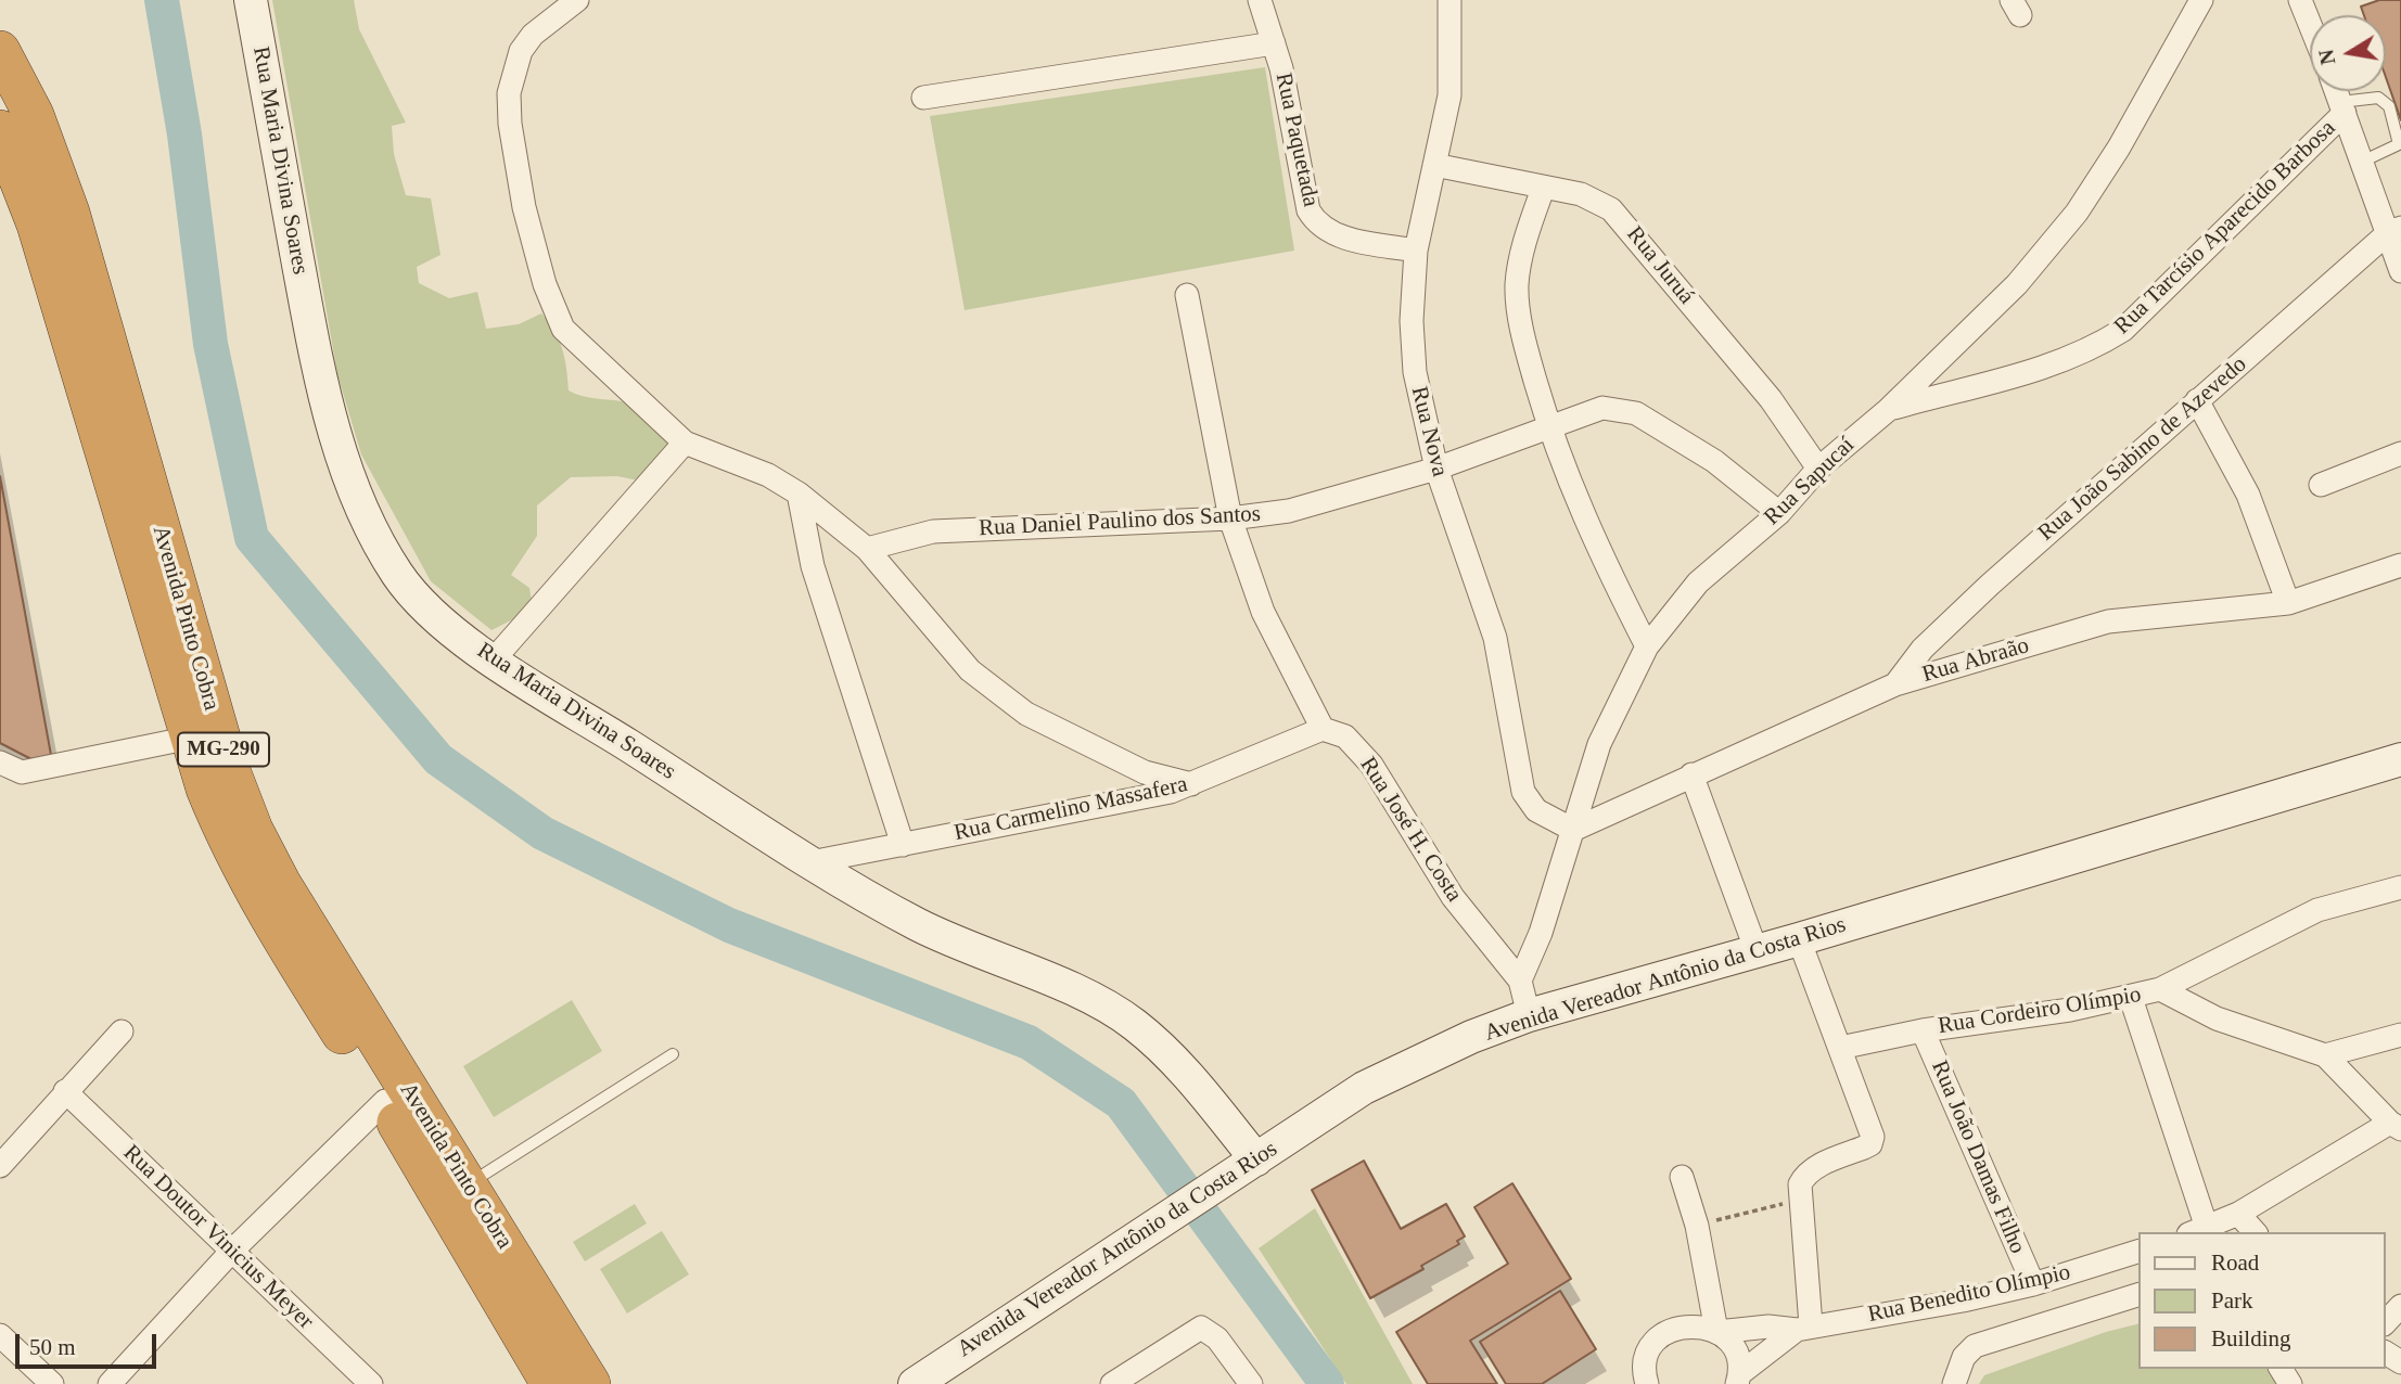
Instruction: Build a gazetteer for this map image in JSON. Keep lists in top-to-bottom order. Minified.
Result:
{"streets":{"highway":["Avenida Pinto Cobra","MG-290"],"street":["Rua Paquetada","Rua Maria Divina Soares","Rua Tarcísio Aparecido Barbosa","Rua Juruá","Rua Nova","Rua João Sabino de Azevedo","Rua Sapucaí","Rua Daniel Paulino dos Santos","Rua Abraão","Rua Carmelino Massafera","Rua José H. Costa","Avenida Vereador Antônio da Costa Rios","Rua Cordeiro Olímpio","Rua João Damas Filho","Rua Doutor Vinicius Meyer","Rua Benedito Olímpio"]},"crossings":[["Rua Paquetada","Rua Nova"],["Rua Maria Divina Soares","Rua Carmelino Massafera"],["Rua Maria Divina Soares","Avenida Vereador Antônio da Costa Rios"],["Rua Tarcísio Aparecido Barbosa","Rua Sapucaí"],["Rua Juruá","Rua Nova"],["Rua Juruá","Rua Sapucaí"],["Rua Nova","Rua Sapucaí"],["Rua Nova","Rua Daniel Paulino dos Santos"],["Rua Nova","Rua Abraão"],["Rua João Sabino de Azevedo","Rua Abraão"],["Rua Sapucaí","Rua Daniel Paulino dos Santos"],["Rua Sapucaí","Rua Abraão"],["Rua Sapucaí","Rua José H. Costa"],["Rua Carmelino Massafera","Rua José H. Costa"],["Rua Cordeiro Olímpio","Rua João Damas Filho"],["Rua João Damas Filho","Rua Benedito Olímpio"]],"legend":["Road","Park","Building"],"scale_bar":"50 m","north":"left"}
